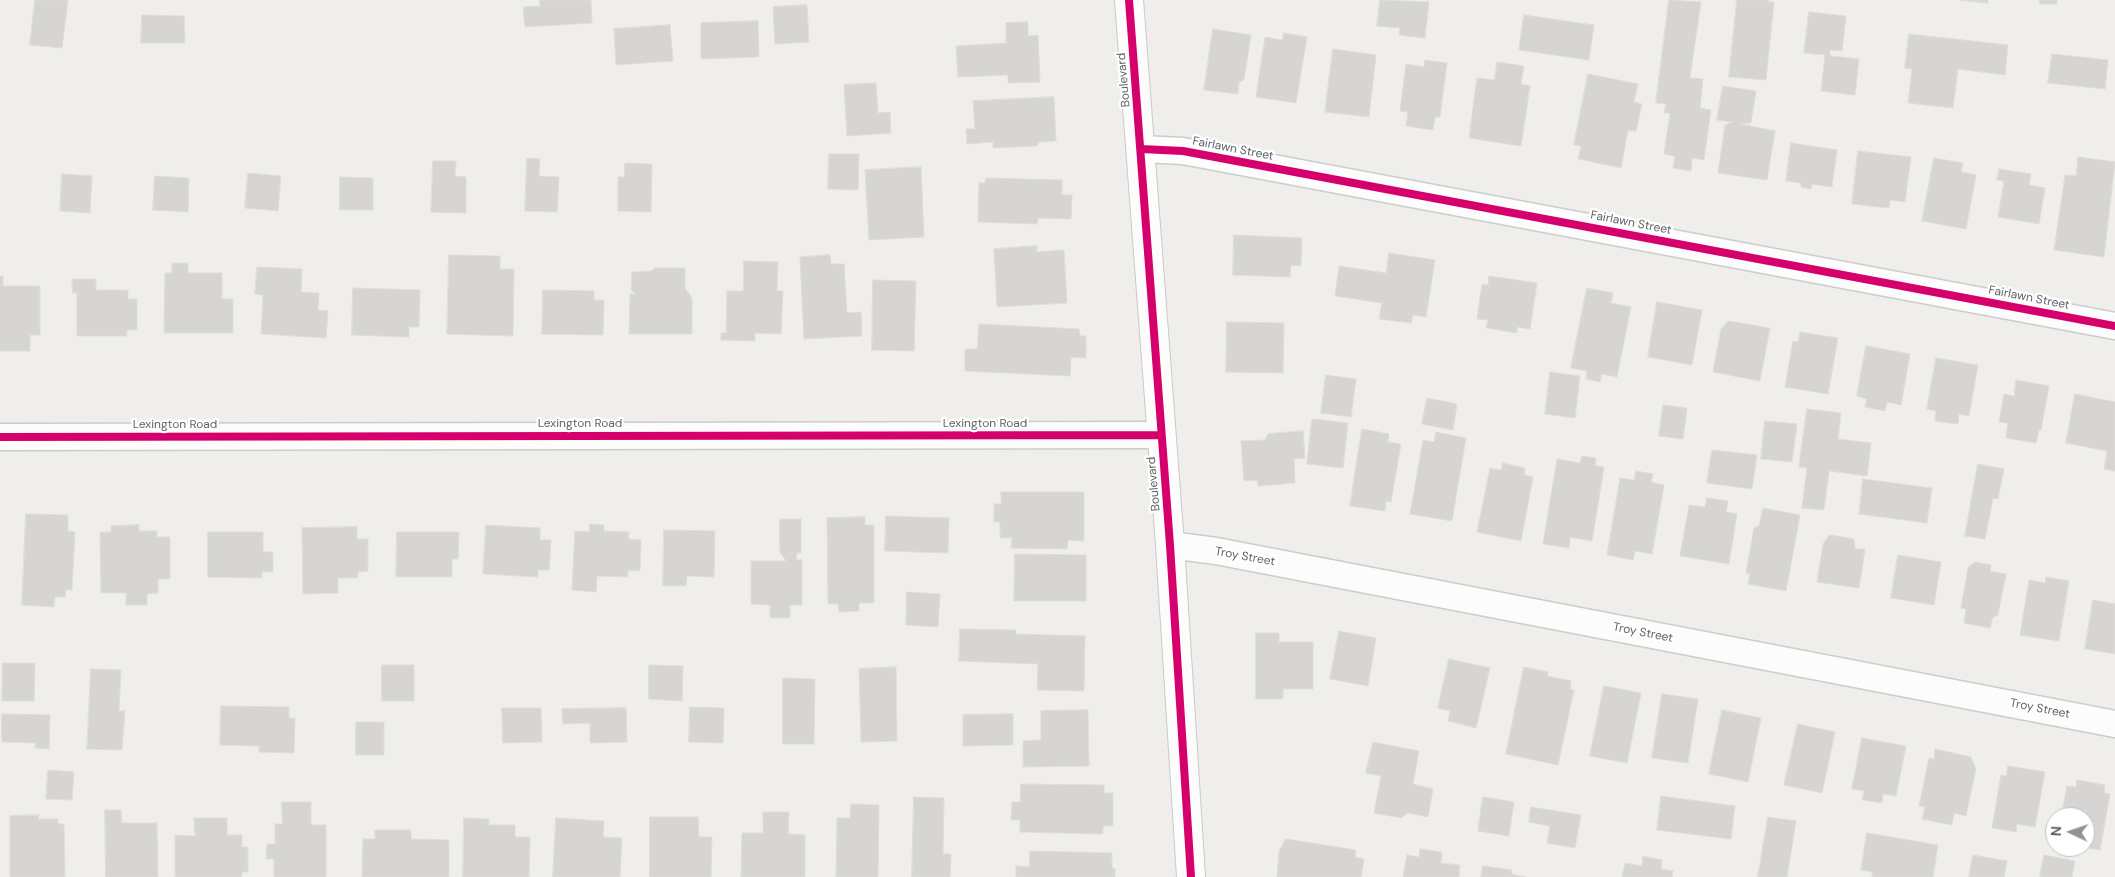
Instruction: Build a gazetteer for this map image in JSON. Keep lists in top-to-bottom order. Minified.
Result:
{"streets":{"main road":["Boulevard"],"street":["Fairlawn Street","Lexington Road","Troy Street"]},"crossings":[["Boulevard","Fairlawn Street"],["Boulevard","Lexington Road"],["Boulevard","Troy Street"]],"north":"left"}
